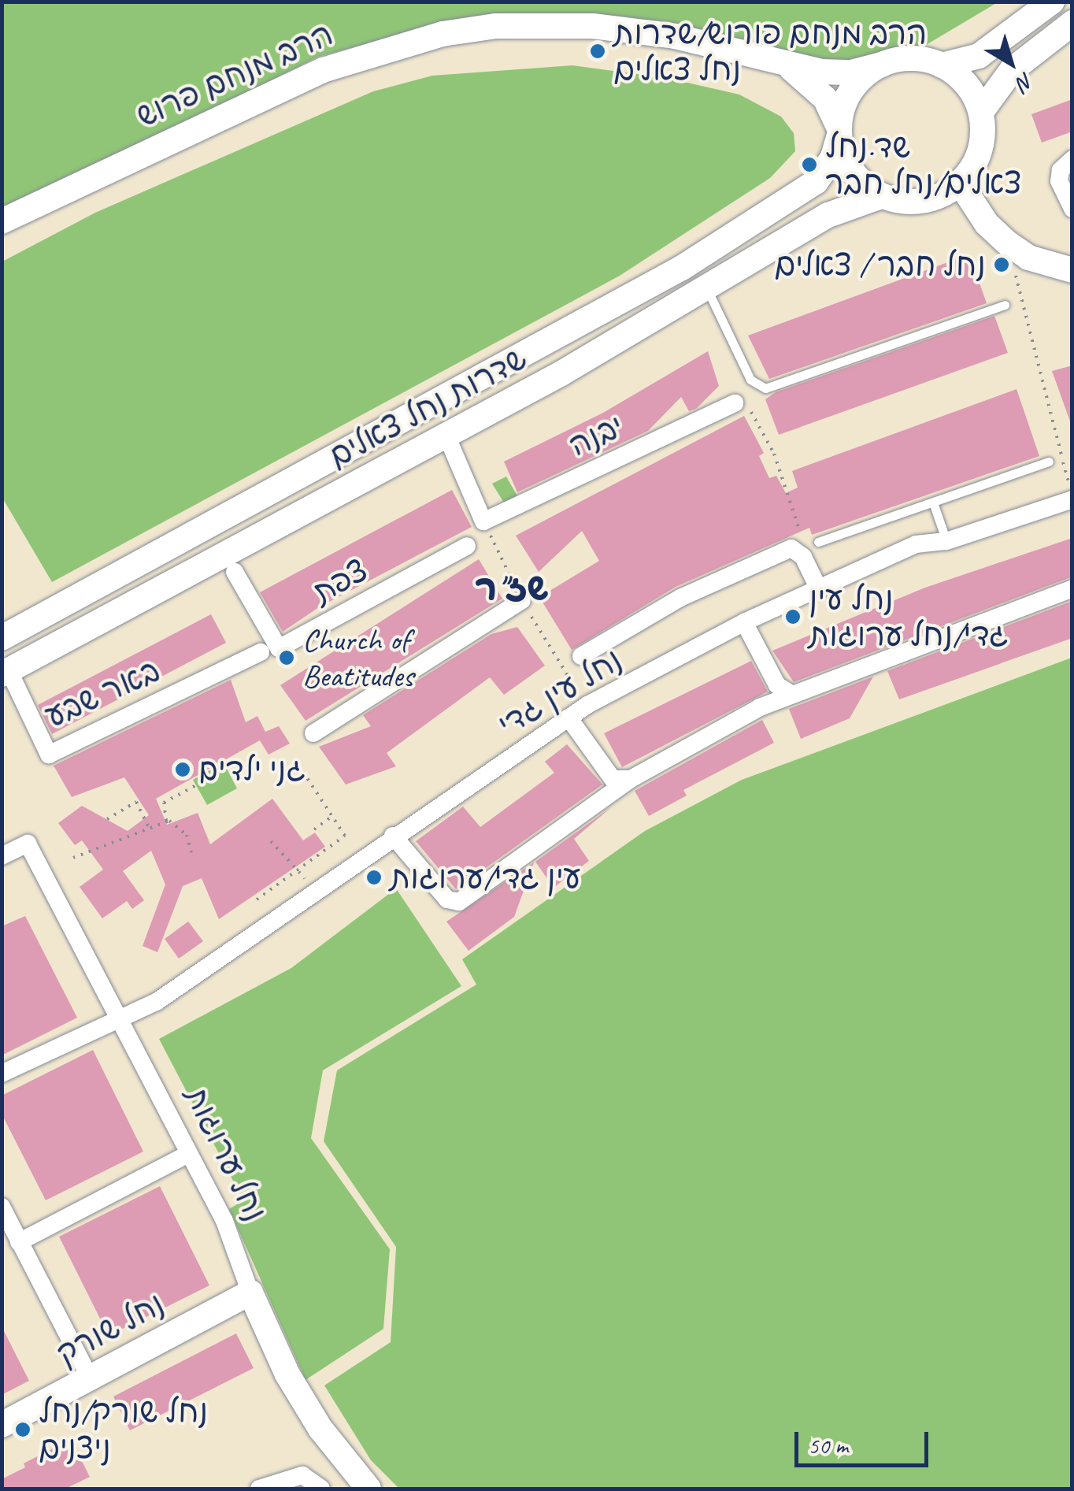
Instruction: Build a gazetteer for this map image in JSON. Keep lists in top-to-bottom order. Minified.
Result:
{"streets":{"main road":["הרב מנחם פרוש","שדרות נחל צאלים","נחל ערוגות","נחל שורק"],"street":["יבנה","צפת","נחל עין גדי","באר שבע"]},"crossings":[["הרב מנחם פרוש","שדרות נחל צאלים"],["שדרות נחל צאלים","יבנה"],["שדרות נחל צאלים","באר שבע"],["נחל עין גדי","נחל ערוגות"],["נחל ערוגות","נחל שורק"]],"districts":["שז\"ר"],"places":["הרב מנחם פורוש/שדרות נחל צאלים","שד.נחל צאלים/נחל חבר","נחל חבר / צאלים","נחל עין גדי/נחל ערוגות","Church of Beatitudes","גני ילדים","עין גדי/ערוגות","נחל שורק/נחל ניצנים"],"scale_bar":"50 m","north":"bottom right"}
